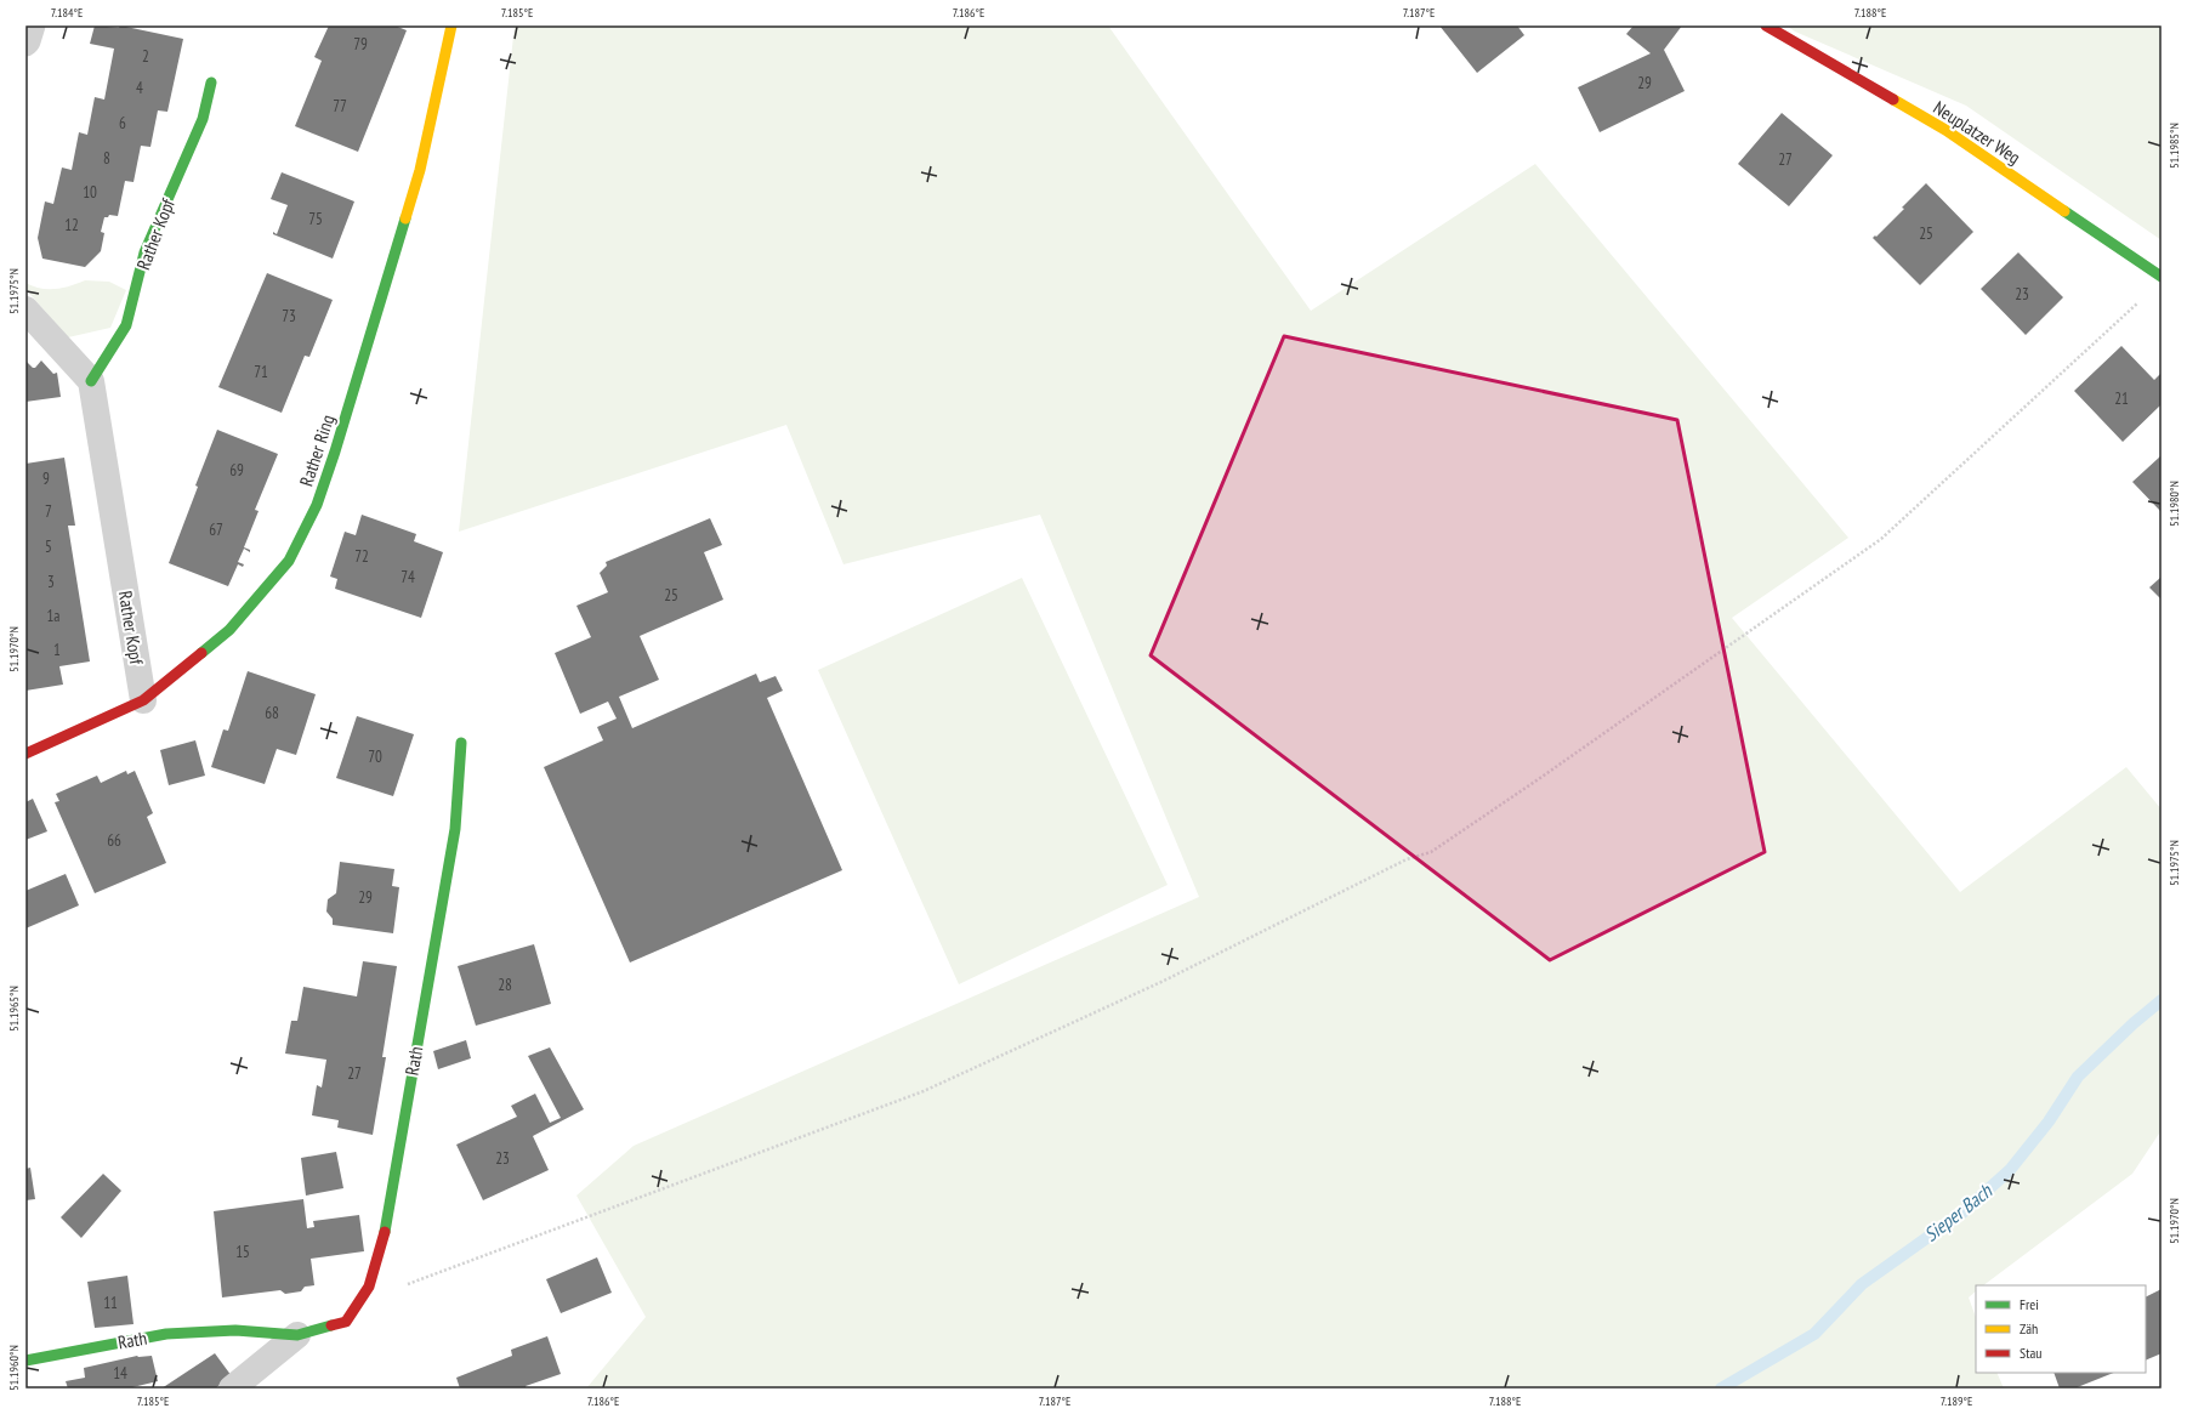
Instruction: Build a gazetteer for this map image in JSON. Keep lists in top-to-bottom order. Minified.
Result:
{"streets":{"street":["Neuplatzer Weg","Rather Kopf","Rather Ring","Rath"]},"crossings":[["Rather Kopf","Rather Ring"]],"water":["Sieper Bach"],"house_numbers":["79","2","29","4","77","6","8","27","10","75","12","25","23","73","71","21","69","9","7","67","5","72","74","3","25","1a","1","68","70","66","29","28","27","23","15","11","14"],"legend":["Frei","Zäh","Stau"],"coordinates":["7.184°E","7.185°E","7.186°E","7.187°E","7.188°E","51.1985°N","51.1975°N","51.1980°N","51.1970°N","51.1965°N","51.1960°N","7.189°E"]}
